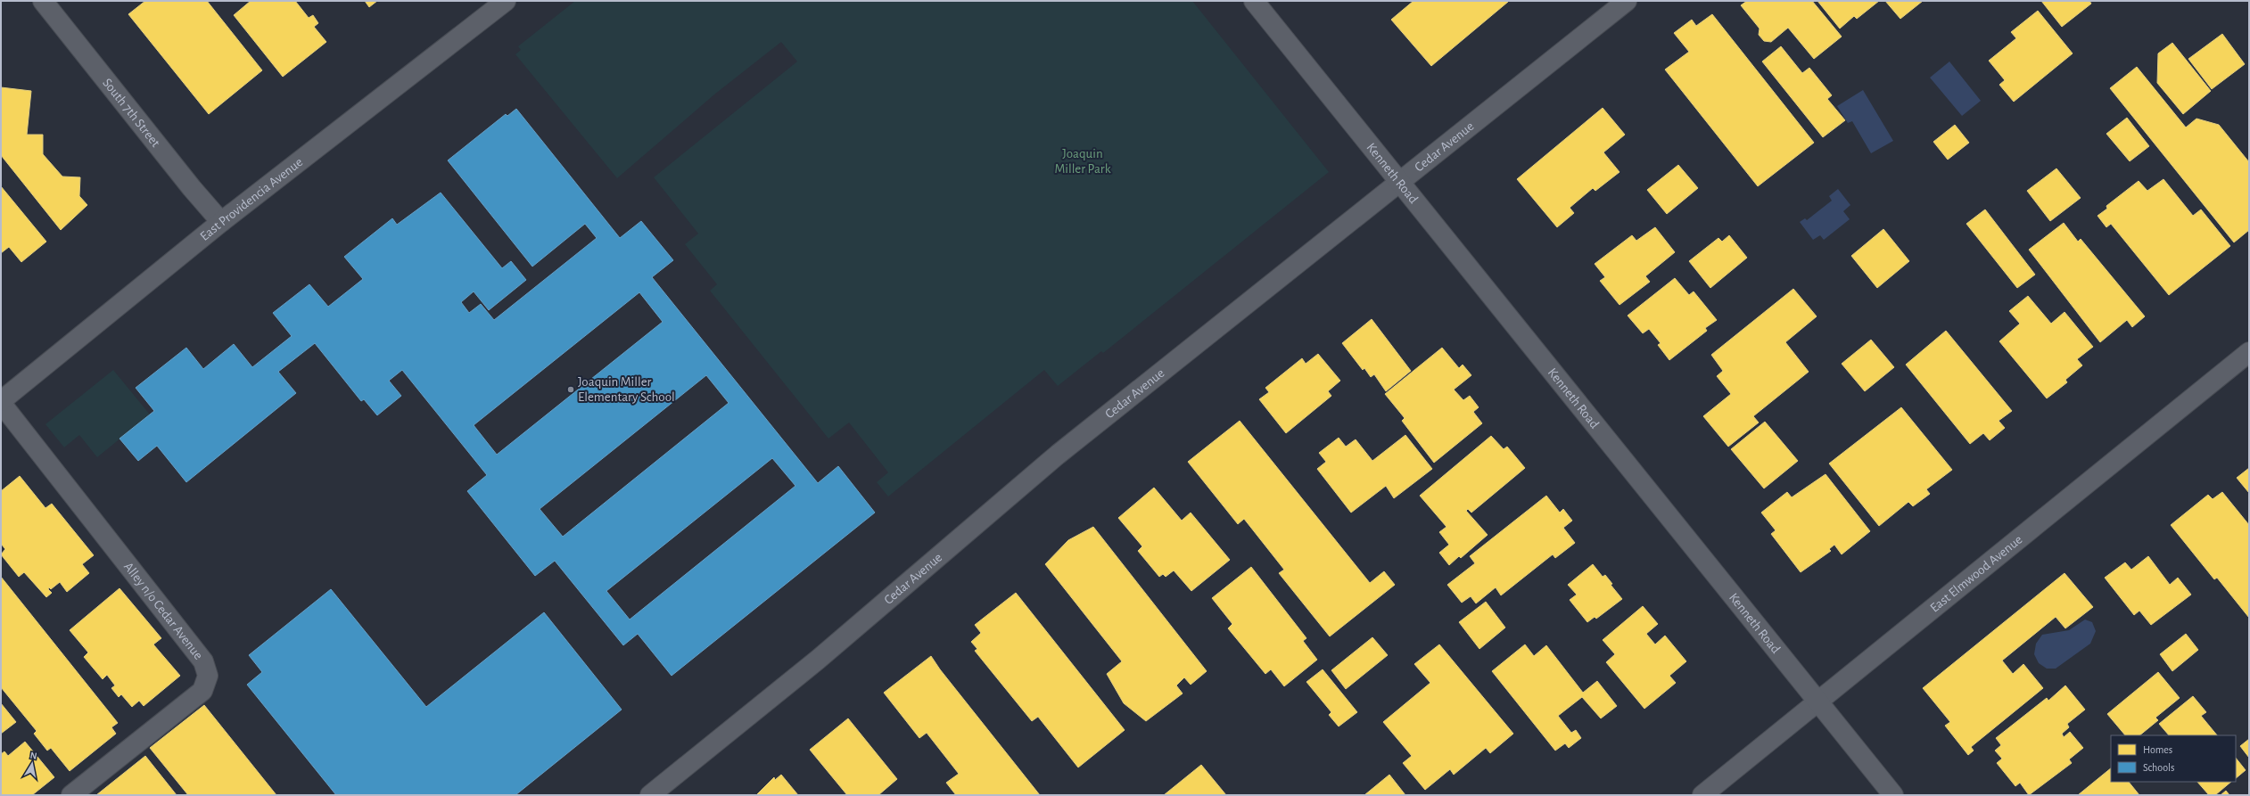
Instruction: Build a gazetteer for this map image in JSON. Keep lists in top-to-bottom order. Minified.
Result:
{"streets":{"street":["South 7th Street","Cedar Avenue","Kenneth Road","East Providencia Avenue","East Elmwood Avenue","Alley n/o Cedar Avenue"]},"crossings":[["South 7th Street","East Providencia Avenue"],["Cedar Avenue","Kenneth Road"],["Kenneth Road","East Elmwood Avenue"],["East Providencia Avenue","Alley n/o Cedar Avenue"]],"parks":["Joaquin Miller Park"],"places":["Joaquin Miller Elementary School"],"legend":["Homes","Schools"],"north":"top"}
